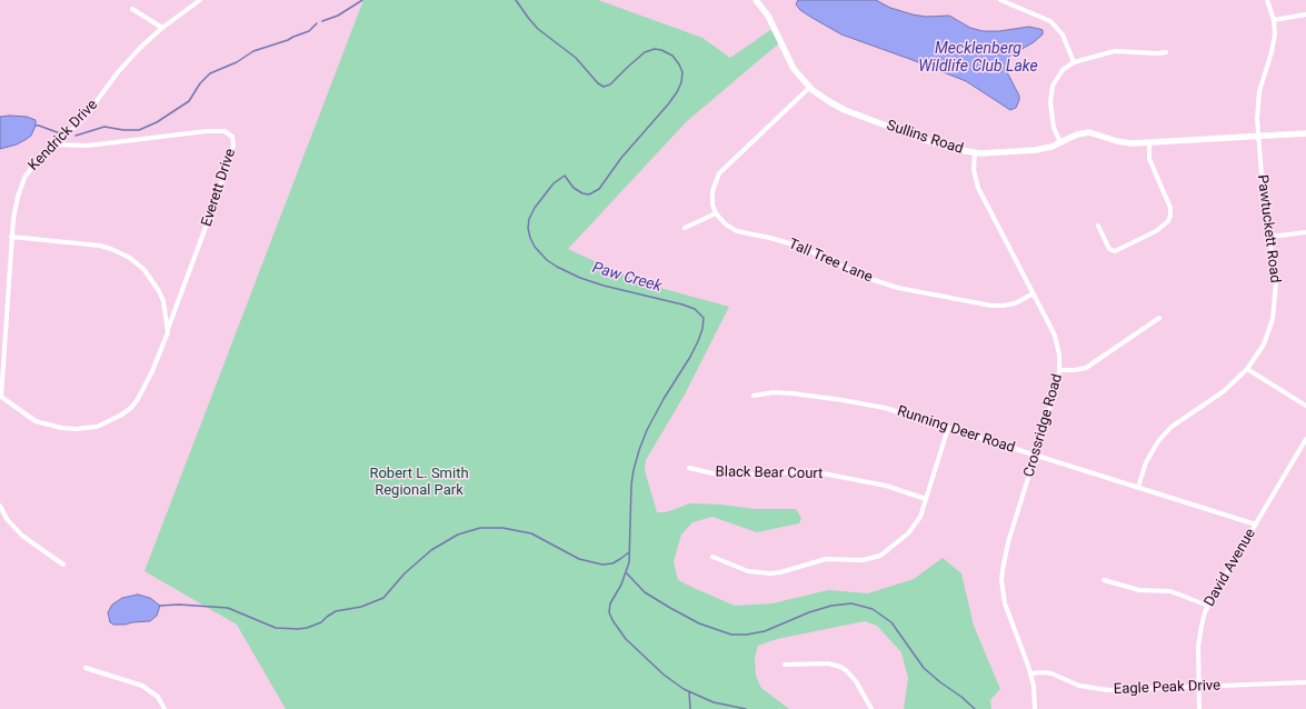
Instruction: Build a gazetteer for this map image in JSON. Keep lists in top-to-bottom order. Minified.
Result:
{"streets":{"street":["Kendrick Drive","Sullins Road","Everett Drive","Pawtuckett Road","Tall Tree Lane","Crossridge Road","Running Deer Road","Black Bear Court","David Avenue","Eagle Peak Drive"]},"crossings":[["Kendrick Drive","Everett Drive"],["Sullins Road","Pawtuckett Road"],["Sullins Road","Crossridge Road"],["Pawtuckett Road","Running Deer Road"],["Tall Tree Lane","Crossridge Road"],["Crossridge Road","Running Deer Road"],["Crossridge Road","Eagle Peak Drive"],["Running Deer Road","David Avenue"],["David Avenue","Eagle Peak Drive"]],"water":["Mecklenberg Wildlife Club Lake","Paw Creek"],"parks":["Robert L. Smith Regional Park"]}
